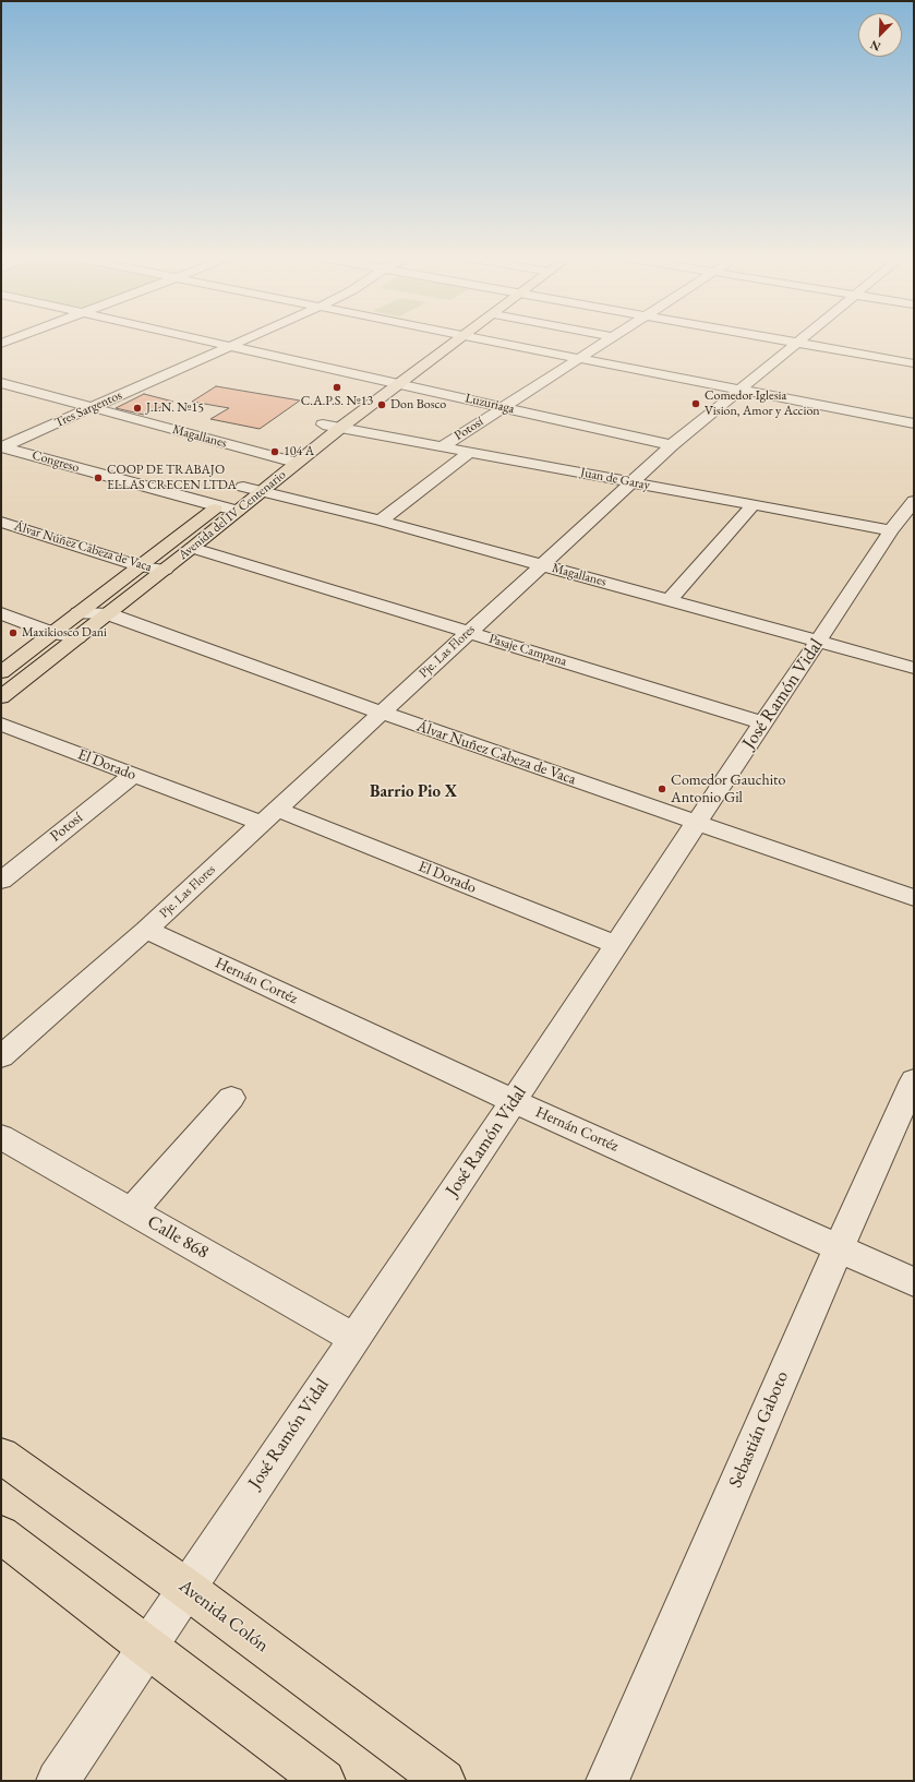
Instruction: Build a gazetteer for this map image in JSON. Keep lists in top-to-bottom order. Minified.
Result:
{"streets":{"main road":["Avenida del IV Centenario","Avenida Colón"],"street":["Luzuriaga","Tres Sargentos","Potosí","Magallanes","Congreso","Juan de Garay","Álvar Núñez Cabeza de Vaca","Pasaje Campana","Pje. Las Flores","José Ramón Vidal","Álvar Nuñez Cabeza de Vaca","El Dorado","Hernán Cortéz","Calle 868","Sebastián Gaboto"]},"crossings":[["Luzuriaga","Tres Sargentos"],["Luzuriaga","Potosí"],["Luzuriaga","Avenida del IV Centenario"],["Luzuriaga","Pje. Las Flores"],["Tres Sargentos","Magallanes"],["Tres Sargentos","Congreso"],["Potosí","Magallanes"],["Potosí","Juan de Garay"],["Potosí","El Dorado"],["Magallanes","Avenida del IV Centenario"],["Magallanes","Pje. Las Flores"],["Magallanes","José Ramón Vidal"],["Congreso","Avenida del IV Centenario"],["Juan de Garay","Avenida del IV Centenario"],["Juan de Garay","Pje. Las Flores"],["Juan de Garay","José Ramón Vidal"],["Avenida del IV Centenario","Álvar Núñez Cabeza de Vaca"],["Avenida del IV Centenario","Pasaje Campana"],["Avenida del IV Centenario","Álvar Nuñez Cabeza de Vaca"],["Pasaje Campana","Pje. Las Flores"],["Pasaje Campana","José Ramón Vidal"],["Pje. Las Flores","Álvar Nuñez Cabeza de Vaca"],["Pje. Las Flores","El Dorado"],["Pje. Las Flores","Hernán Cortéz"],["José Ramón Vidal","Álvar Nuñez Cabeza de Vaca"],["José Ramón Vidal","El Dorado"],["José Ramón Vidal","Hernán Cortéz"],["José Ramón Vidal","Calle 868"],["José Ramón Vidal","Avenida Colón"],["Hernán Cortéz","Sebastián Gaboto"]],"districts":["Barrio Pio X"],"places":["C.A.P.S. Nº13","Comedor Iglesia Vision, Amor y Accion","Don Bosco","J.I.N. Nº15","104 A","COOP DE TRABAJO ELLAS CRECEN LTDA","Maxikiosco Dani","Comedor Gauchito Antonio Gil"],"north":"bottom left"}
